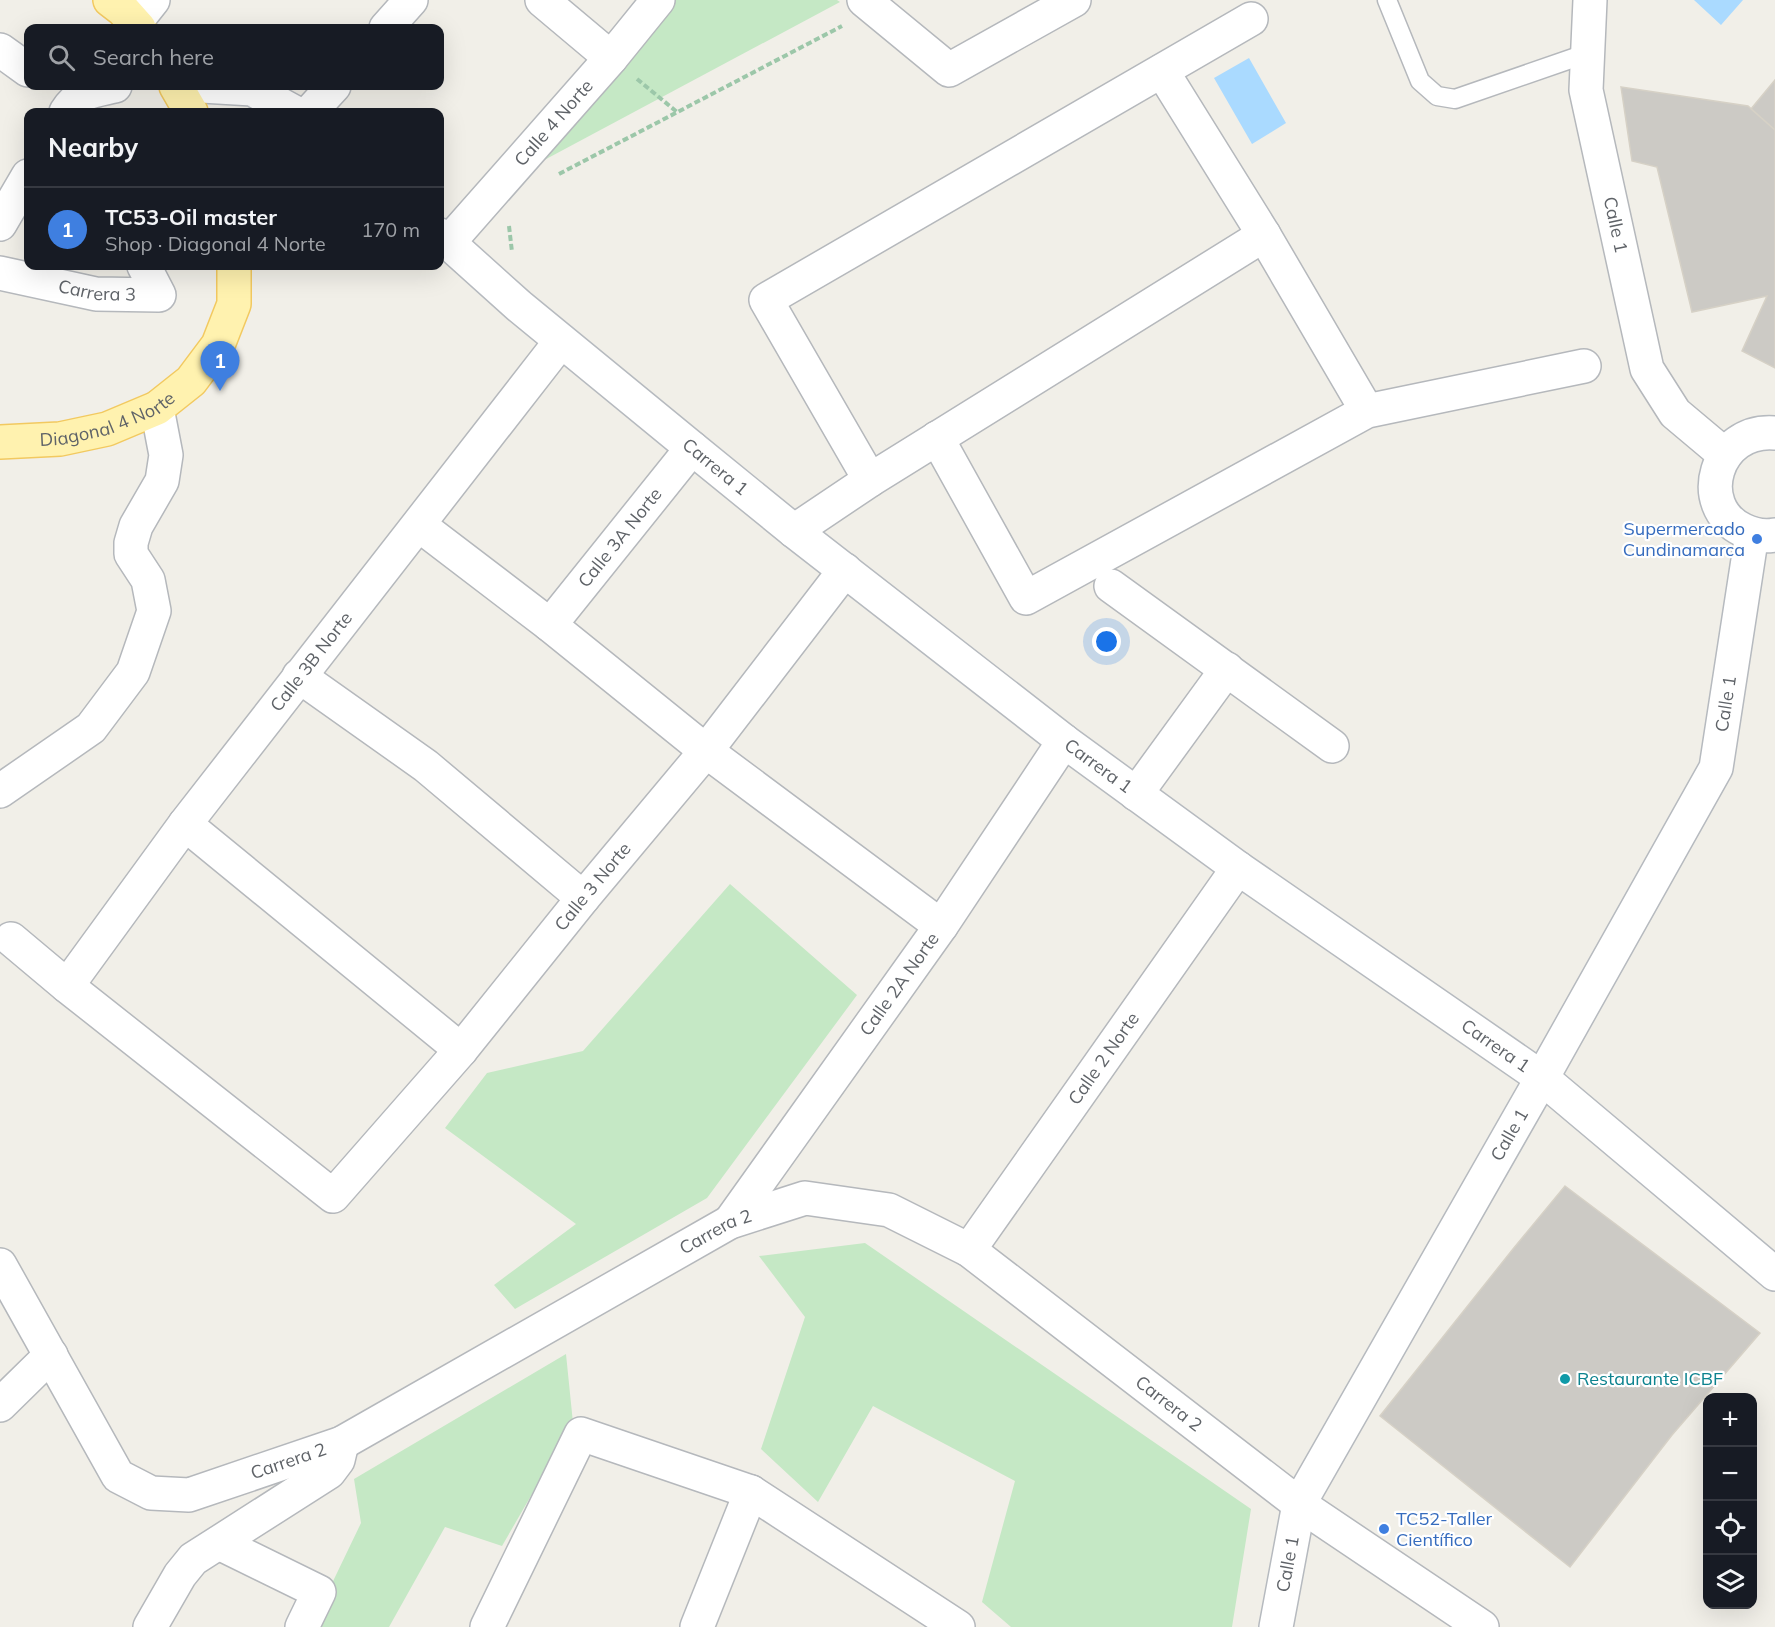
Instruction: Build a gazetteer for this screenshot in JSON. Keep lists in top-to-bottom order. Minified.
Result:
{"streets":{"main road":["Diagonal 4 Norte"],"street":["Calle 4 Norte","Calle 1","Carrera 3","Carrera 1","Calle 3A Norte","Calle 3B Norte","Calle 3 Norte","Calle 2A Norte","Calle 2 Norte","Carrera 2"]},"crossings":[["Calle 4 Norte","Carrera 1"],["Calle 1","Carrera 1"],["Calle 1","Carrera 2"],["Carrera 1","Calle 3A Norte"],["Carrera 1","Calle 3B Norte"],["Carrera 1","Calle 3 Norte"],["Carrera 1","Calle 2A Norte"],["Carrera 1","Calle 2 Norte"],["Calle 3B Norte","Calle 3 Norte"],["Calle 2A Norte","Carrera 2"],["Calle 2 Norte","Carrera 2"]],"places":["Supermercado Cundinamarca","Restaurante ICBF","TC52-Taller Científico"],"page":{"search":"Search here","heading":"Nearby","list":[{"mark":"1","name":"TC53-Oil master","note":"Shop · Diagonal 4 Norte","value":"170 m"}],"pins":"1","map_buttons":["+","−"]}}
